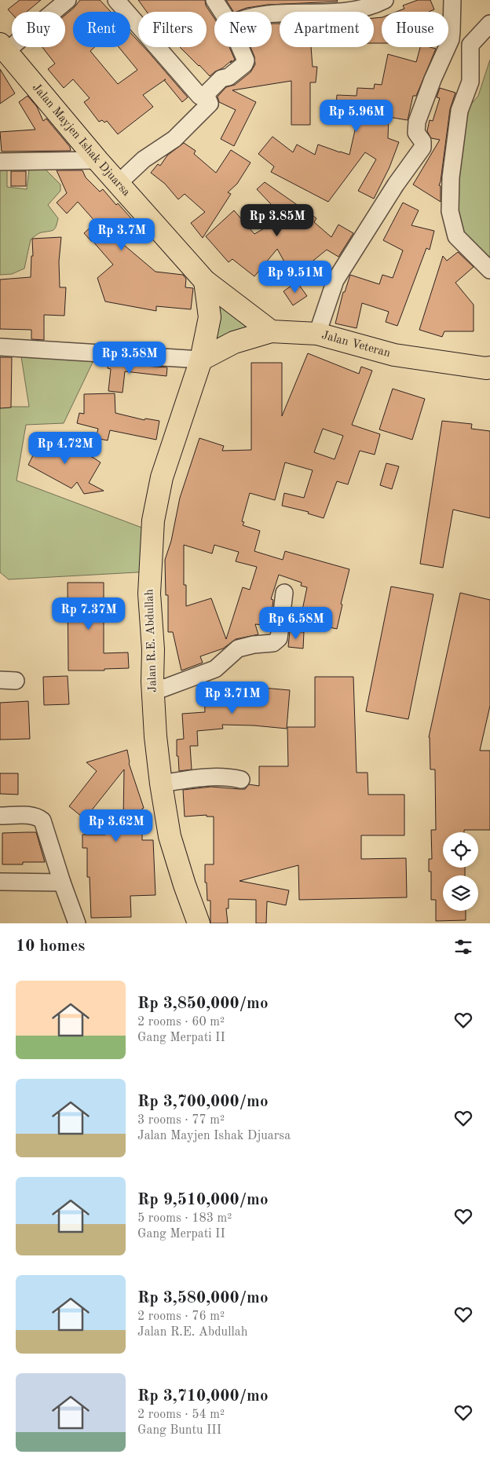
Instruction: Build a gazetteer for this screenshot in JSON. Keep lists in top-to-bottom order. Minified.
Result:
{"streets":{"main road":["Jalan Mayjen Ishak Djuarsa","Jalan Veteran","Jalan R.E. Abdullah"]},"crossings":[["Jalan Mayjen Ishak Djuarsa","Jalan Veteran"],["Jalan Mayjen Ishak Djuarsa","Jalan R.E. Abdullah"]],"page":{"chip":["Buy","Rent","Filters","New","Apartment","House"],"price":["Rp 5.96M","Rp 3.85M","Rp 3.7M","Rp 9.51M","Rp 3.58M","Rp 4.72M","Rp 7.37M","Rp 6.58M","Rp 3.71M","Rp 3.62M"],"heading":"10 homes","list":[{"name":"Rp 3,850,000/mo","note":"2 rooms · 60 m² · Gang Merpati II"},{"name":"Rp 3,700,000/mo","note":"3 rooms · 77 m² · Jalan Mayjen Ishak Djuarsa"},{"name":"Rp 9,510,000/mo","note":"5 rooms · 183 m² · Gang Merpati II"},{"name":"Rp 3,580,000/mo","note":"2 rooms · 76 m² · Jalan R.E. Abdullah"},{"name":"Rp 3,710,000/mo","note":"2 rooms · 54 m² · Gang Buntu III"}]}}
